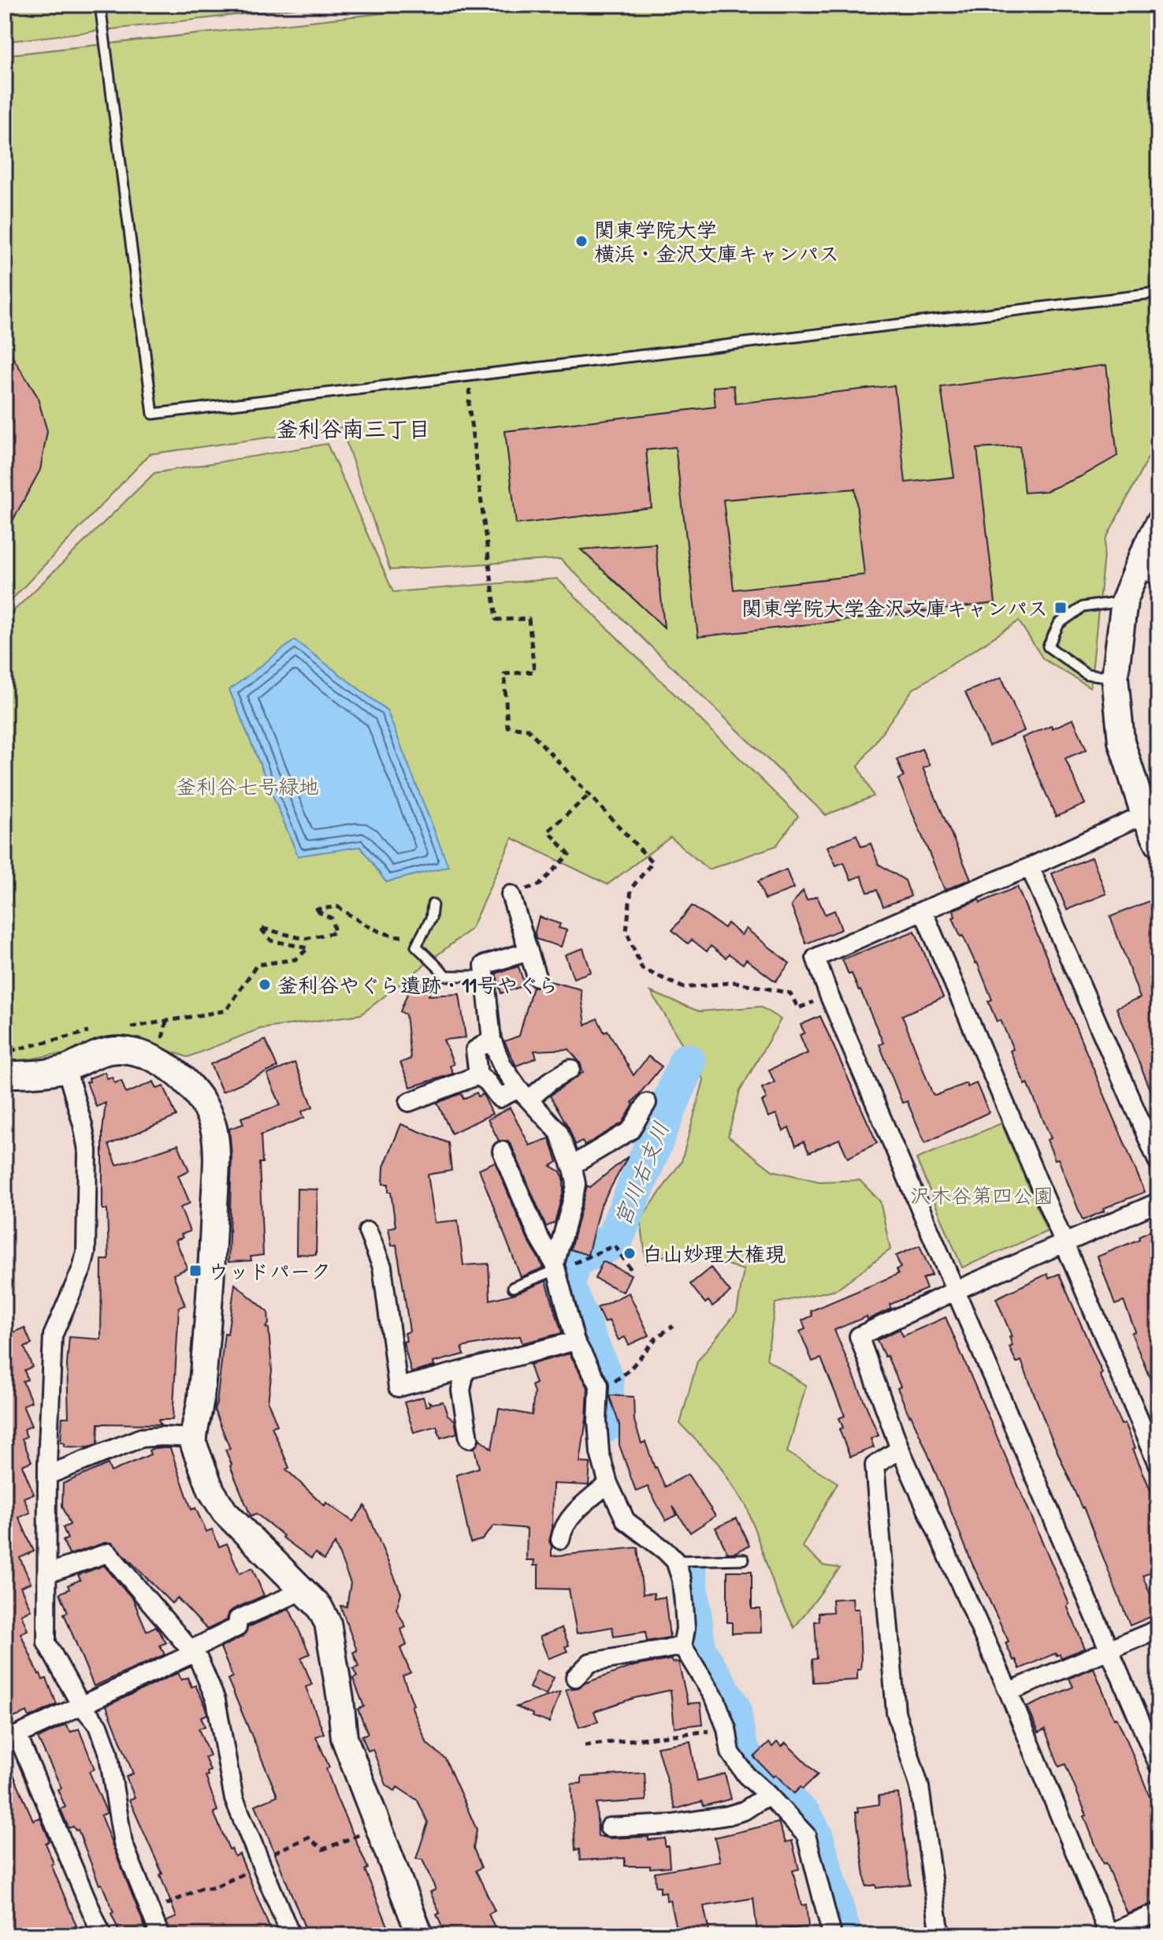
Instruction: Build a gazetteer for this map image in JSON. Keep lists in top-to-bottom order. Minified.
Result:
{"districts":["釜利谷南三丁目"],"water":["宮川右支川"],"parks":["釜利谷七号緑地","沢木谷第四公園"],"places":{"other":["関東学院大学 横浜・金沢文庫キャンパス","釜利谷やぐら遺跡・11号やぐら","白山妙理大権現"],"transit":["関東学院大学金沢文庫キャンパス","ウッドパーク"]}}
